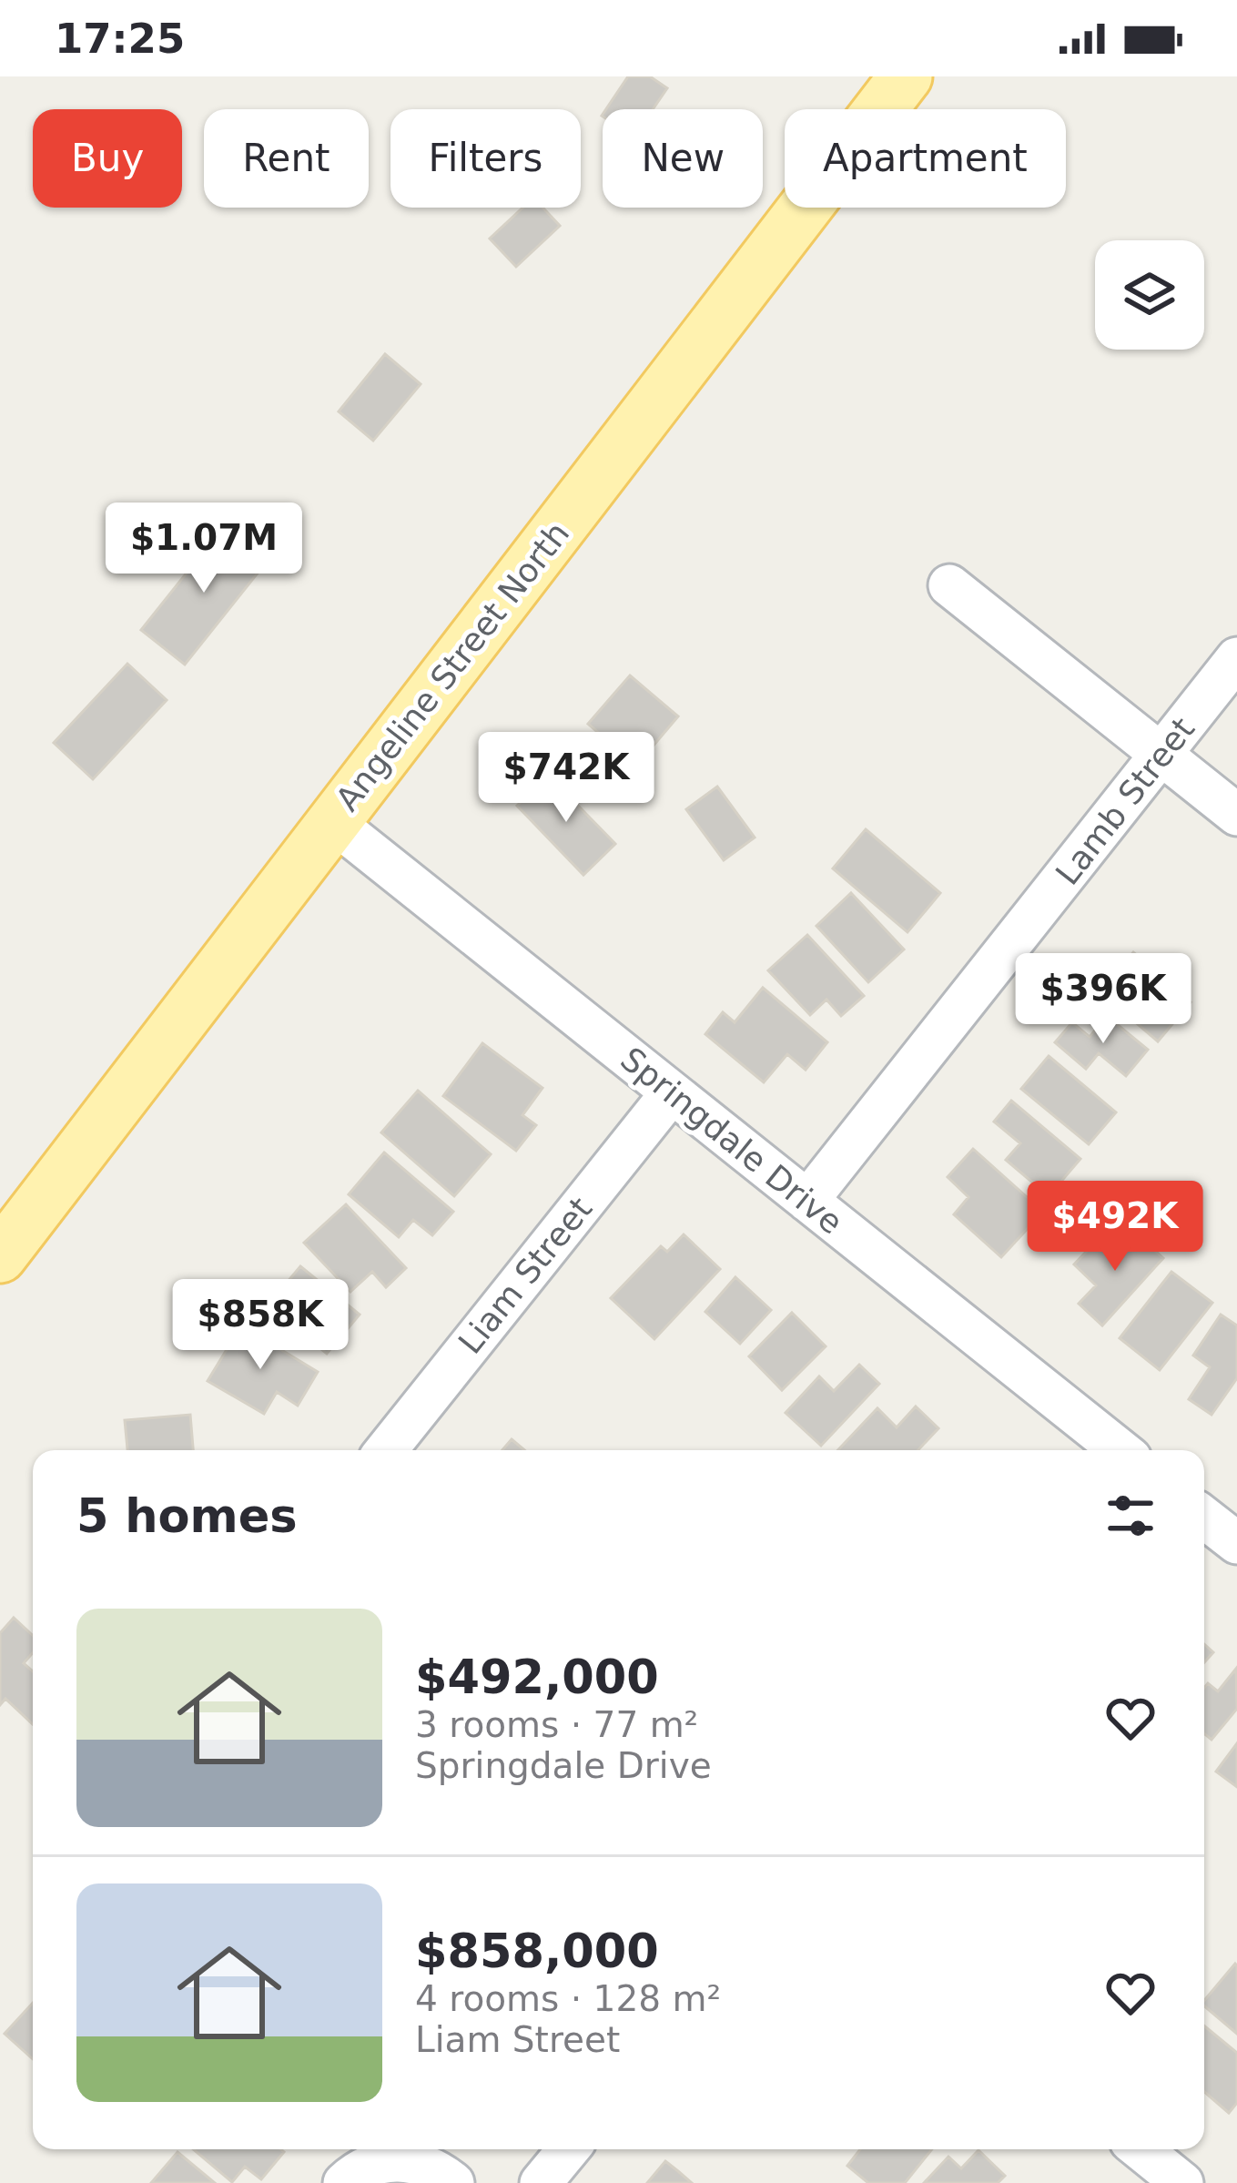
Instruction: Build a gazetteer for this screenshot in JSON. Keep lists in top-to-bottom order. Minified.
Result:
{"streets":{"main road":["Angeline Street North"],"street":["Lamb Street","Springdale Drive","Liam Street"]},"crossings":[["Angeline Street North","Springdale Drive"],["Lamb Street","Springdale Drive"],["Springdale Drive","Liam Street"]],"page":{"status":"17:25","chip":["Buy","Rent","Filters","New","Apartment"],"price":["$1.07M","$742K","$396K","$492K","$858K"],"heading":"5 homes","list":[{"name":"$492,000","note":"3 rooms · 77 m² · Springdale Drive"},{"name":"$858,000","note":"4 rooms · 128 m² · Liam Street"}]}}
